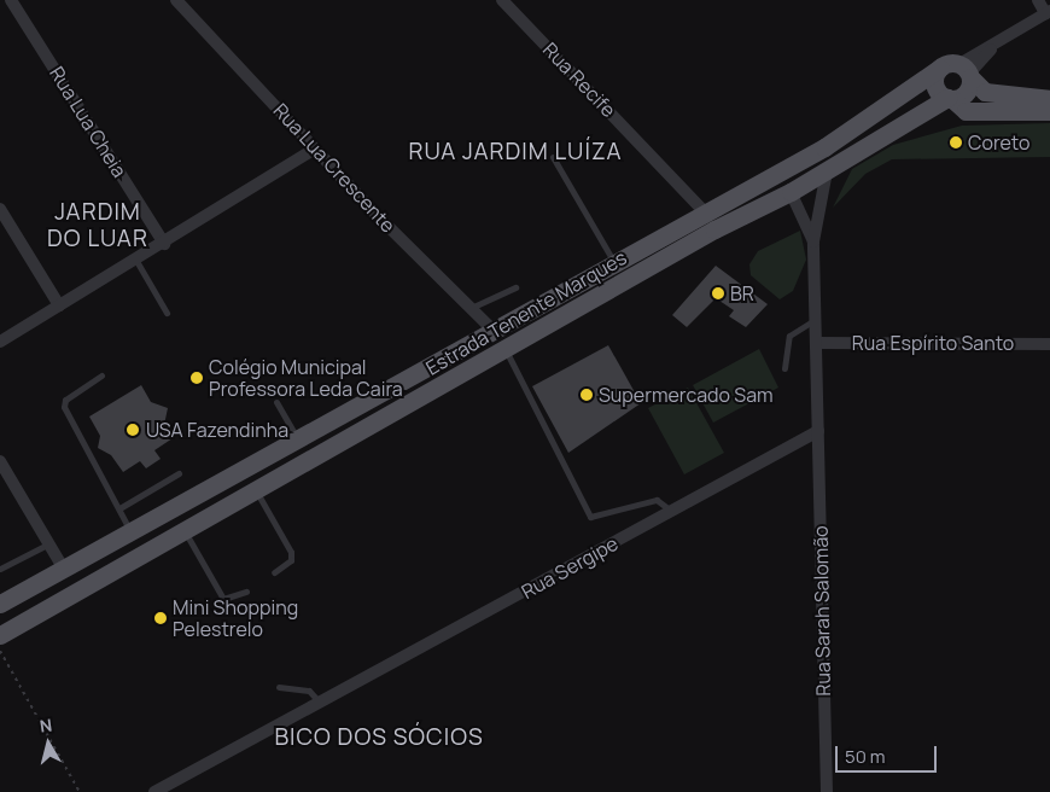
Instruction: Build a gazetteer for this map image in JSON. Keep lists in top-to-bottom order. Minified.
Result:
{"streets":{"main road":["Estrada Tenente Marques"],"street":["Rua Recife","Rua Lua Cheia","Rua Lua Crescente","Rua Espírito Santo","Rua Sergipe","Rua Sarah Salomão"]},"crossings":[["Rua Recife","Estrada Tenente Marques"],["Rua Lua Crescente","Estrada Tenente Marques"],["Rua Sergipe","Rua Sarah Salomão"]],"districts":["RUA JARDIM LUÍZA","JARDIM DO LUAR","BICO DOS SÓCIOS"],"places":["Coreto","BR","Colégio Municipal Professora Leda Caira","Supermercado Sam","USA Fazendinha","Mini Shopping Pelestrelo"],"scale_bar":"50 m","north":"top"}
